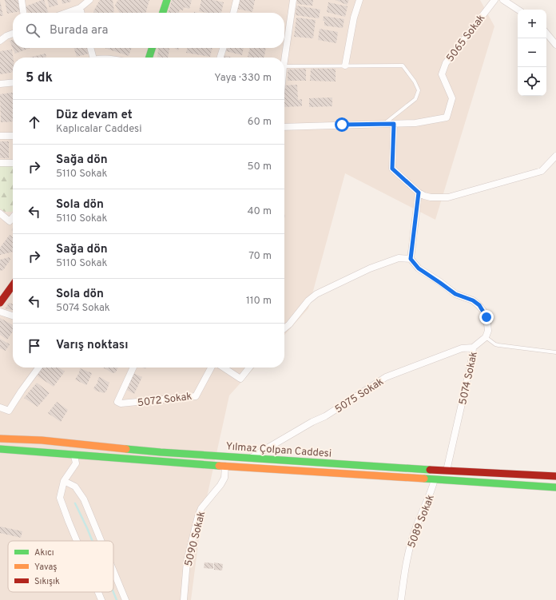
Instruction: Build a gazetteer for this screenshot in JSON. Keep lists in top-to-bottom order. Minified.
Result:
{"streets":{"main road":["Yılmaz Çolpan Caddesi"],"street":["5065 Sokak","5074 Sokak","5075 Sokak","5072 Sokak","5089 Sokak","5090 Sokak"]},"crossings":[["5074 Sokak","5075 Sokak"],["5074 Sokak","Yılmaz Çolpan Caddesi"],["5075 Sokak","Yılmaz Çolpan Caddesi"],["Yılmaz Çolpan Caddesi","5089 Sokak"],["Yılmaz Çolpan Caddesi","5090 Sokak"]],"legend":["Akıcı","Yavaş","Sıkışık"],"page":{"map_buttons":["+","−"],"search":"Burada ara","heading":["5 dk","Yaya · 330 m"],"list":[["Düz devam et","Kaplıcalar Caddesi","60 m"],["Sağa dön","5110 Sokak","50 m"],["Sola dön","5110 Sokak","40 m"],["Sağa dön","5110 Sokak","70 m"],["Sola dön","5074 Sokak","110 m"],"Varış noktası"]}}
